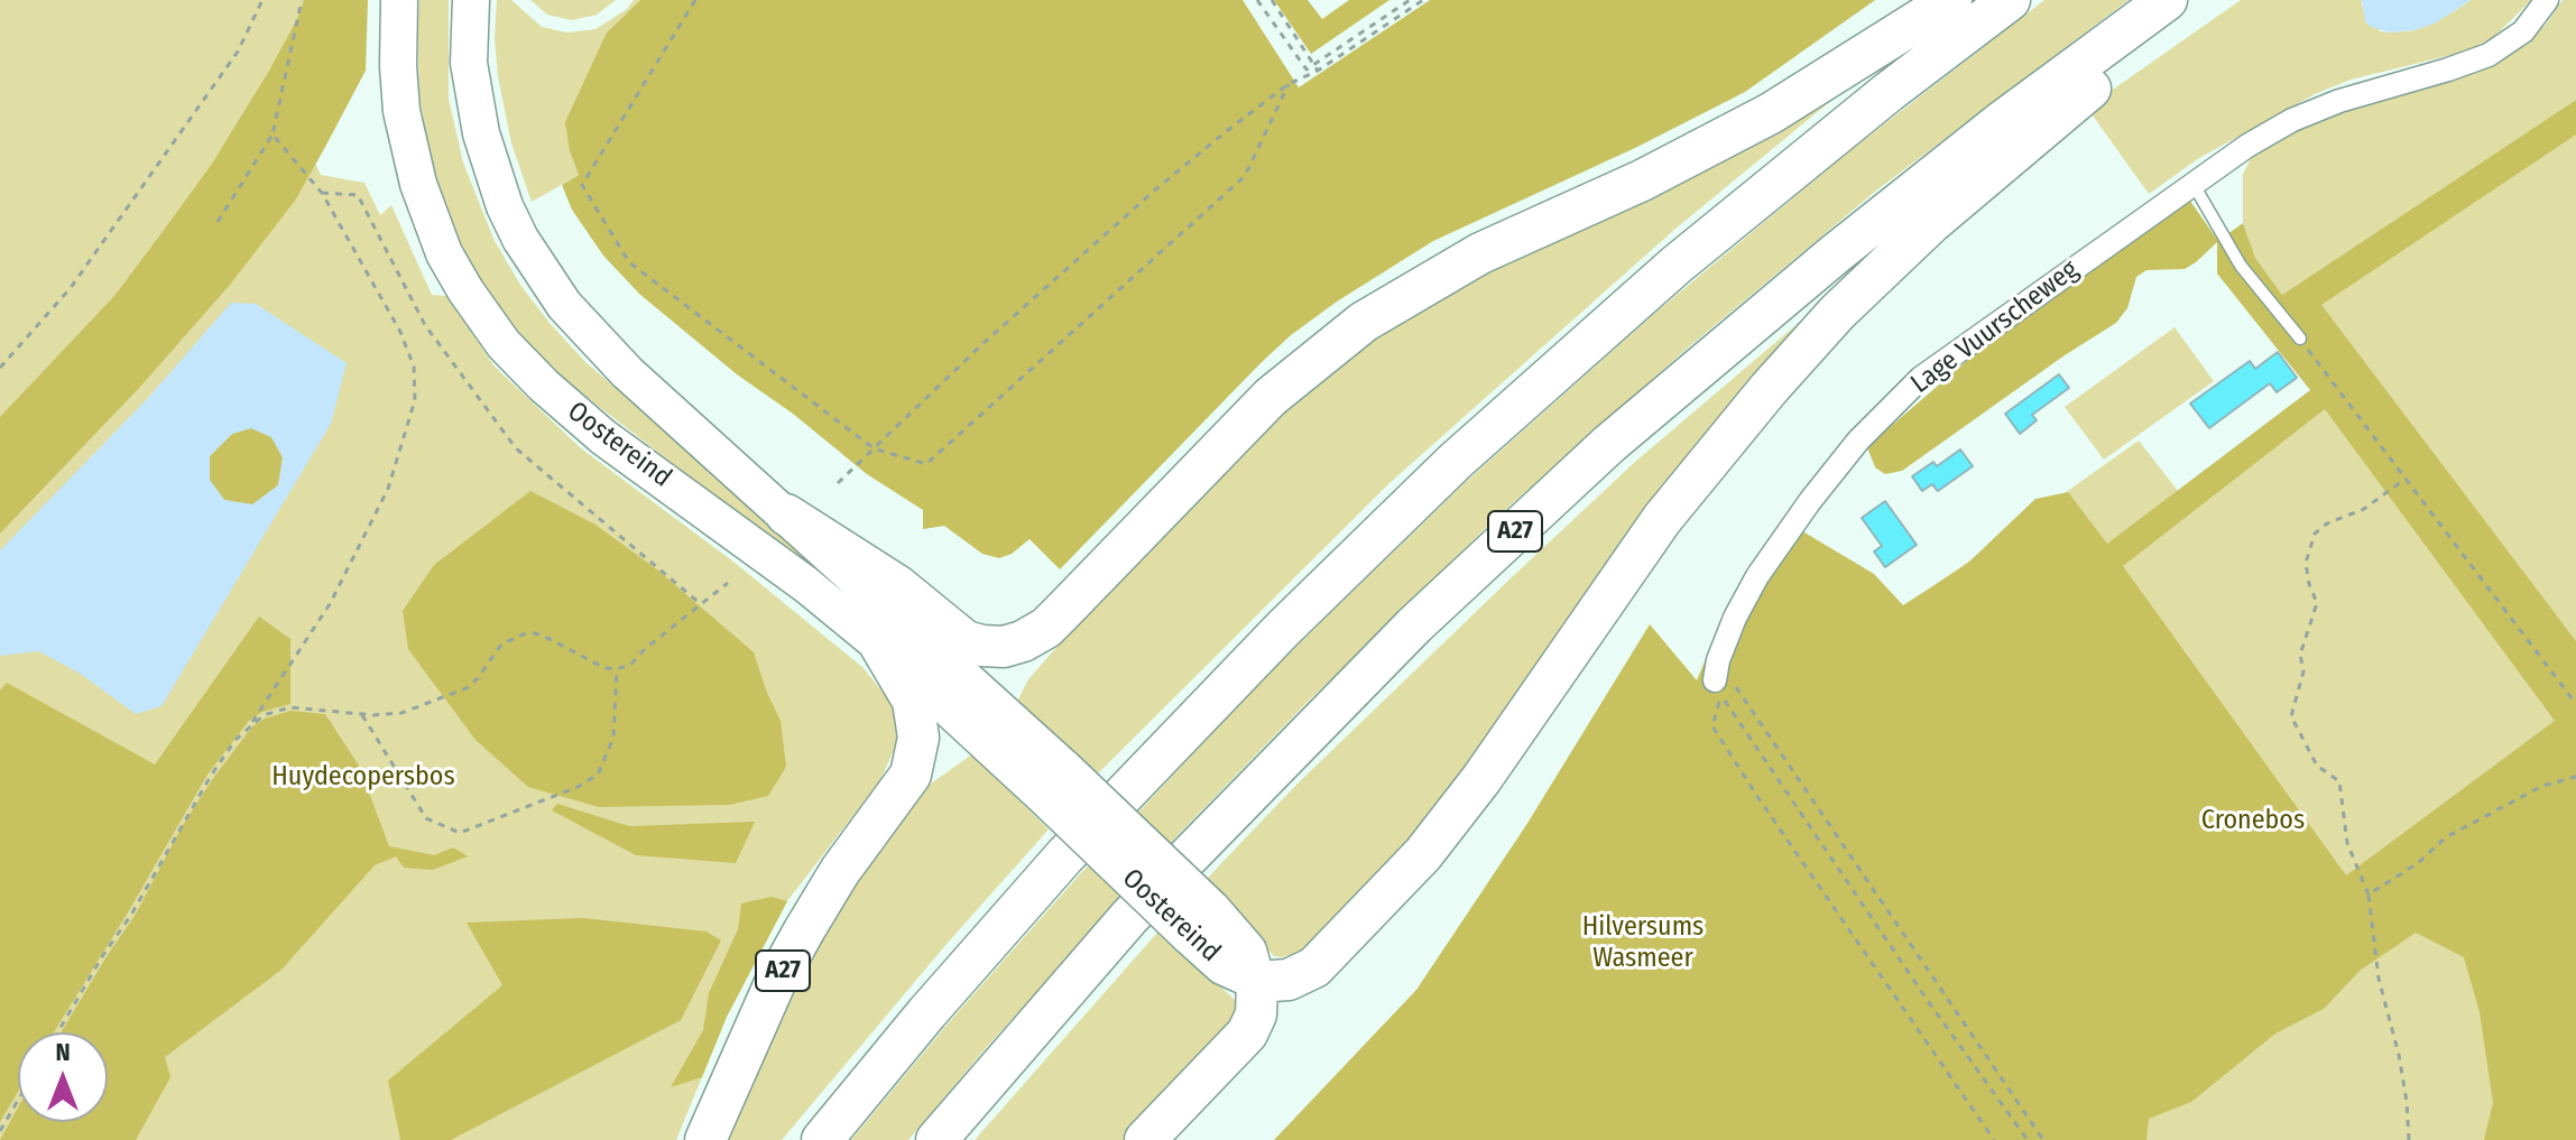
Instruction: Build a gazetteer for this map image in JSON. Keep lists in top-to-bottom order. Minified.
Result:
{"streets":{"highway":["A27"],"main road":["Oostereind"],"street":["Lage Vuurscheweg"]},"crossings":[["Oostereind","A27"]],"parks":["Huydecopersbos","Cronebos","Hilversums Wasmeer"],"north":"top"}
